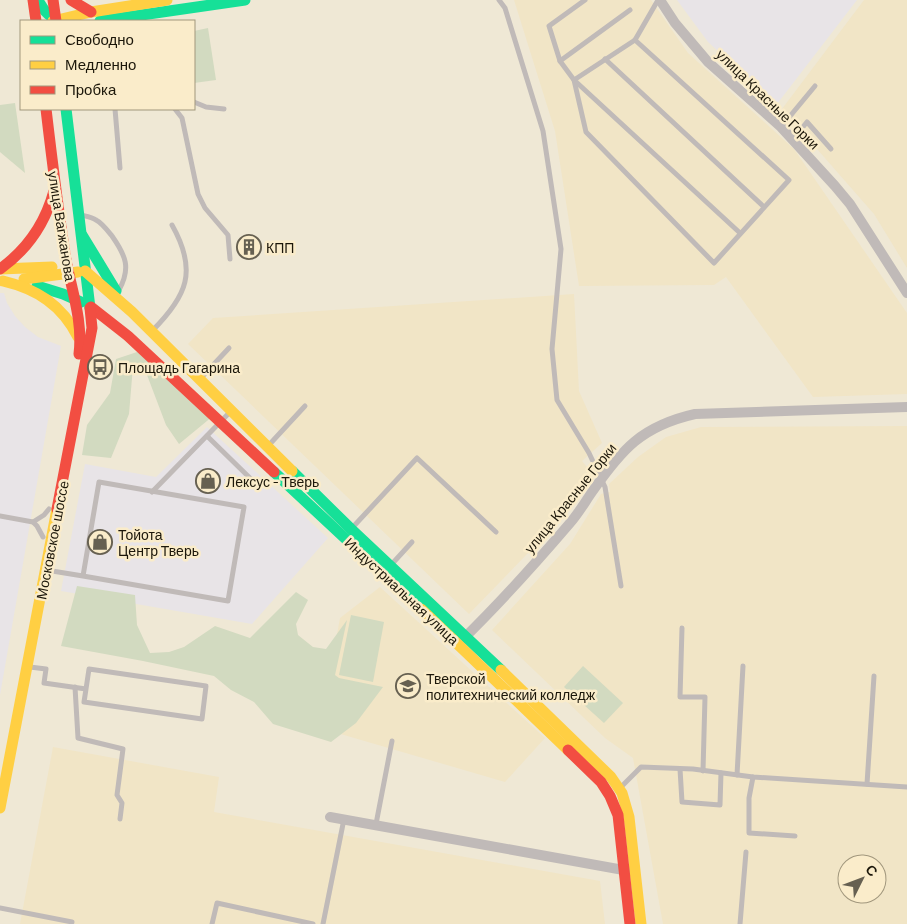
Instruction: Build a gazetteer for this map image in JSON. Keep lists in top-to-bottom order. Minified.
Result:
{"streets":{"main road":["улица Вагжанова","Московское шоссе","Индустриальная улица"],"street":["улица Красные Горки"]},"crossings":[["улица Красные Горки","Индустриальная улица"],["улица Вагжанова","Московское шоссе"],["улица Вагжанова","Индустриальная улица"],["Московское шоссе","Индустриальная улица"]],"places":{"building":["КПП"],"bus stop":["Площадь Гагарина"],"shop":["Лексус - Тверь","Тойота Центр Тверь"],"school or university":["Тверской политехнический колледж"]},"legend":["Свободно","Медленно","Пробка"],"north":"top right"}
